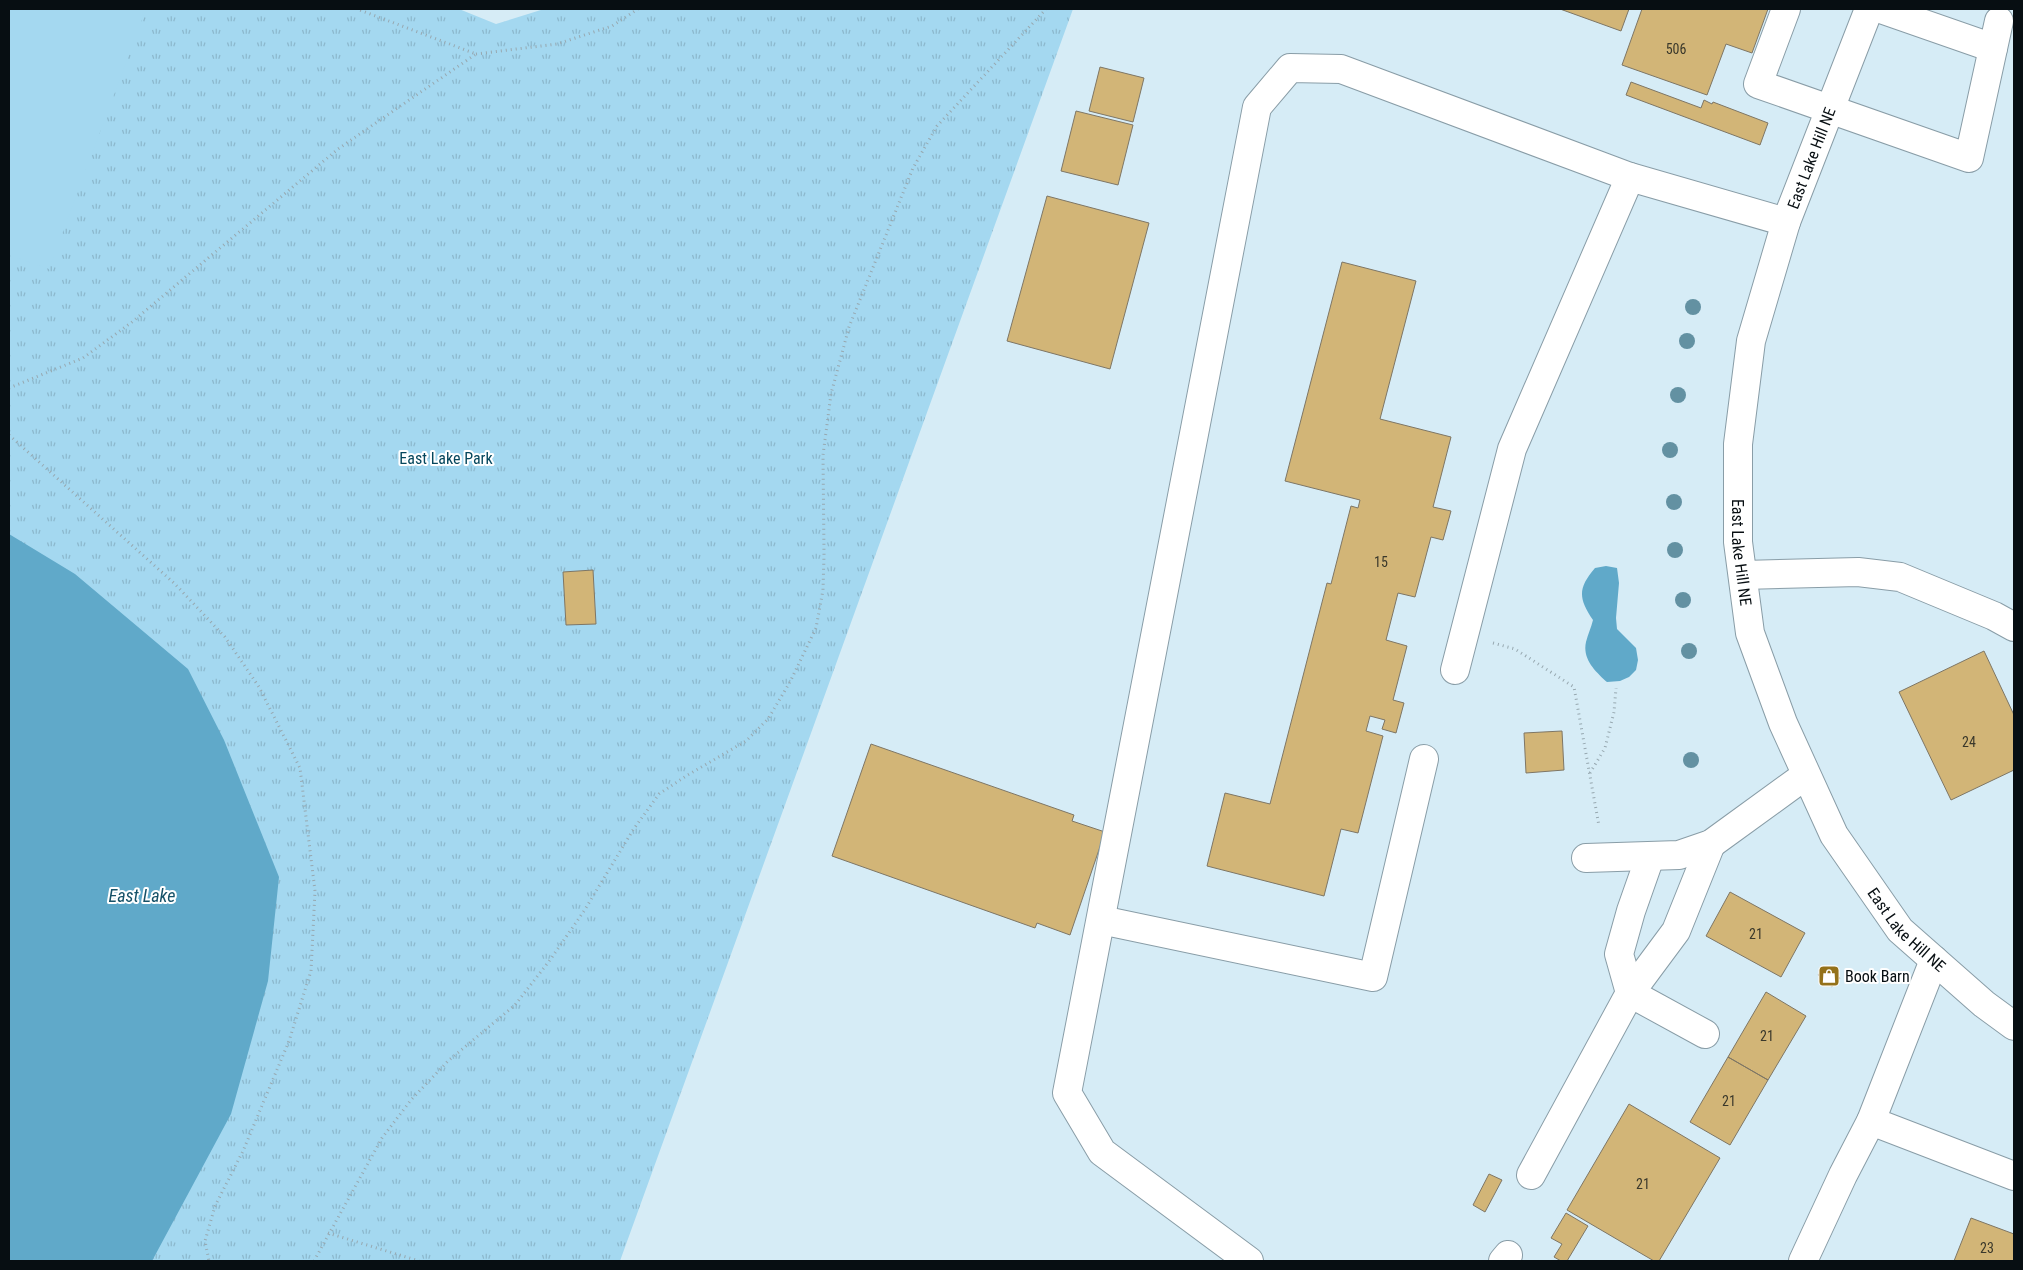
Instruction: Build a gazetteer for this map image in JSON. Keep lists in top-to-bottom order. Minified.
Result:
{"streets":{"street":["East Lake Hill NE"]},"water":["East Lake"],"parks":["East Lake Park"],"places":{"shop":["Book Barn"]},"house_numbers":["506","15","24","21","21","21","21","23"]}
